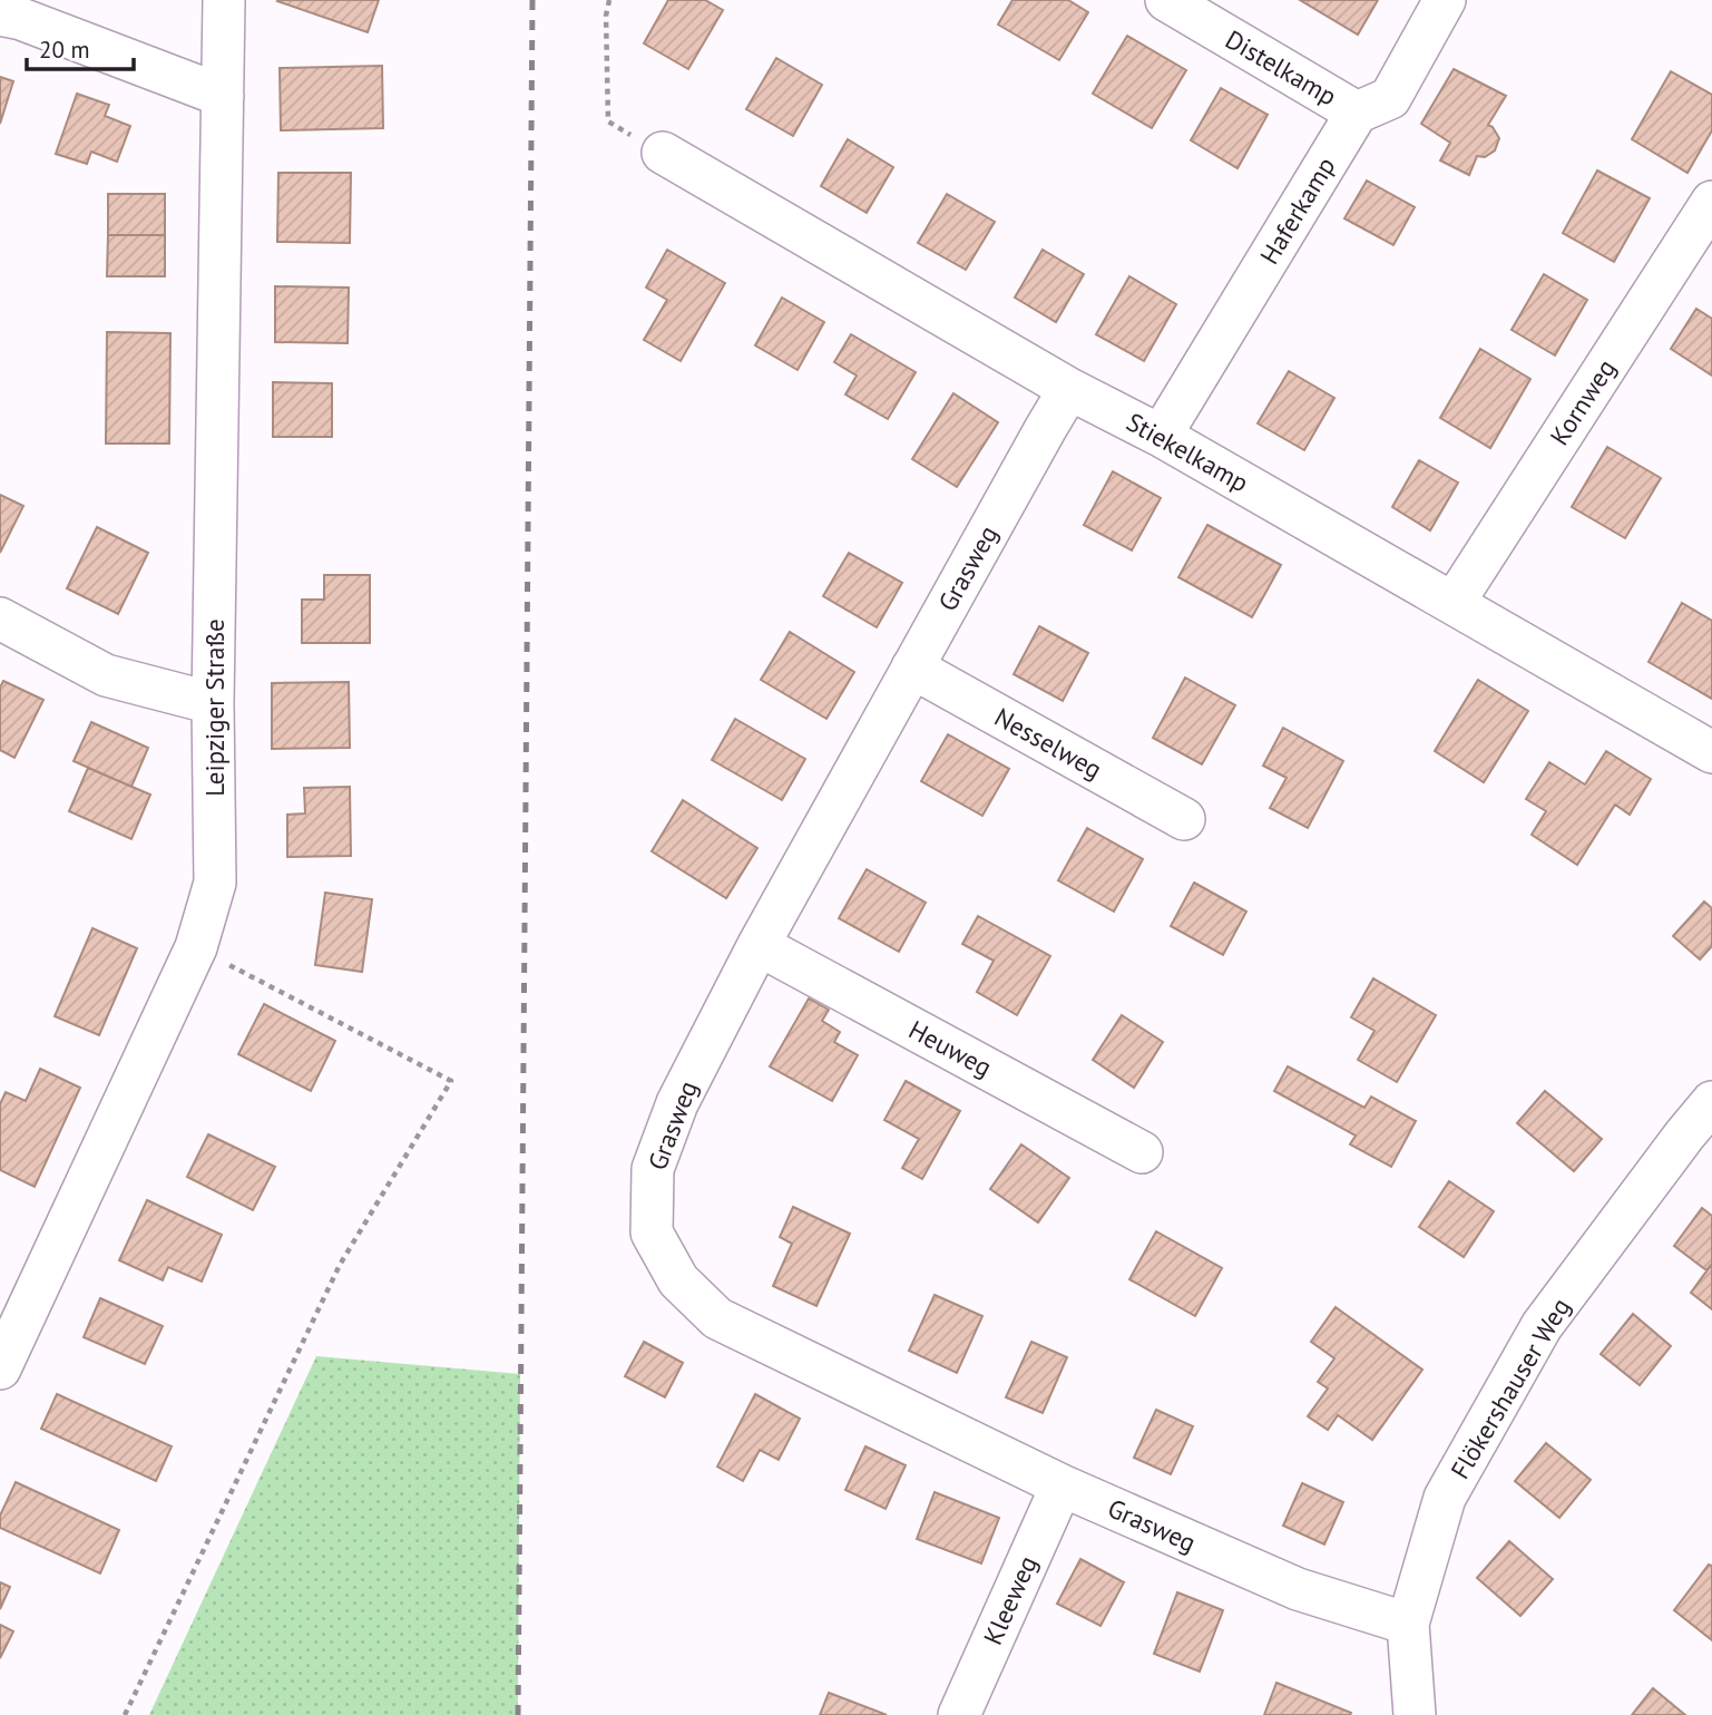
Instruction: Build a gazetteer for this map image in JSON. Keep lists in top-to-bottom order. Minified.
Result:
{"streets":{"street":["Distelkamp","Haferkamp","Kornweg","Stiekelkamp","Grasweg","Leipziger Straße","Nesselweg","Heuweg","Flökershauser Weg","Kleeweg"]},"crossings":[["Distelkamp","Haferkamp"],["Haferkamp","Stiekelkamp"],["Kornweg","Stiekelkamp"],["Stiekelkamp","Grasweg"],["Grasweg","Nesselweg"],["Grasweg","Heuweg"],["Grasweg","Flökershauser Weg"],["Grasweg","Kleeweg"]],"scale_bar":"20 m"}
